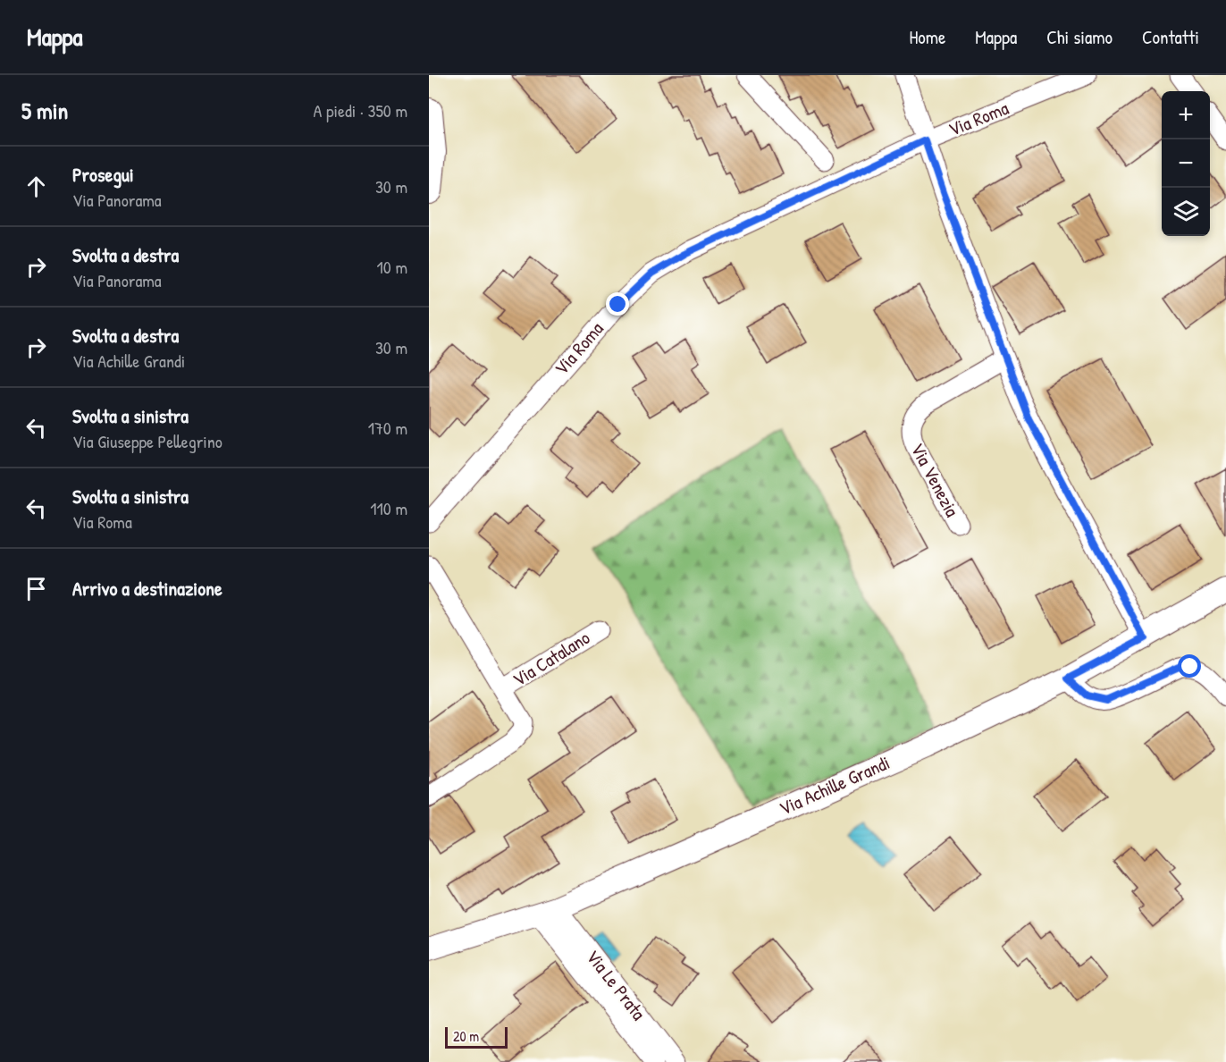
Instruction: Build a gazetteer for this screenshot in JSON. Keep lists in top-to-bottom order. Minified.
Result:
{"streets":{"street":["Via Roma","Via Venezia","Via Catalano","Via Achille Grandi","Via Le Prata"]},"crossings":[["Via Achille Grandi","Via Le Prata"]],"scale_bar":"20 m","page":{"header":"Mappa","nav":["Home","Mappa","Chi siamo","Contatti"],"heading":["5 min","A piedi · 350 m"],"map_buttons":["+","−"],"list":[["Prosegui","Via Panorama","30 m"],["Svolta a destra","Via Panorama","10 m"],["Svolta a destra","Via Achille Grandi","30 m"],["Svolta a sinistra","Via Giuseppe Pellegrino","170 m"],["Svolta a sinistra","Via Roma","110 m"],"Arrivo a destinazione"],"scale":"20 m"}}
